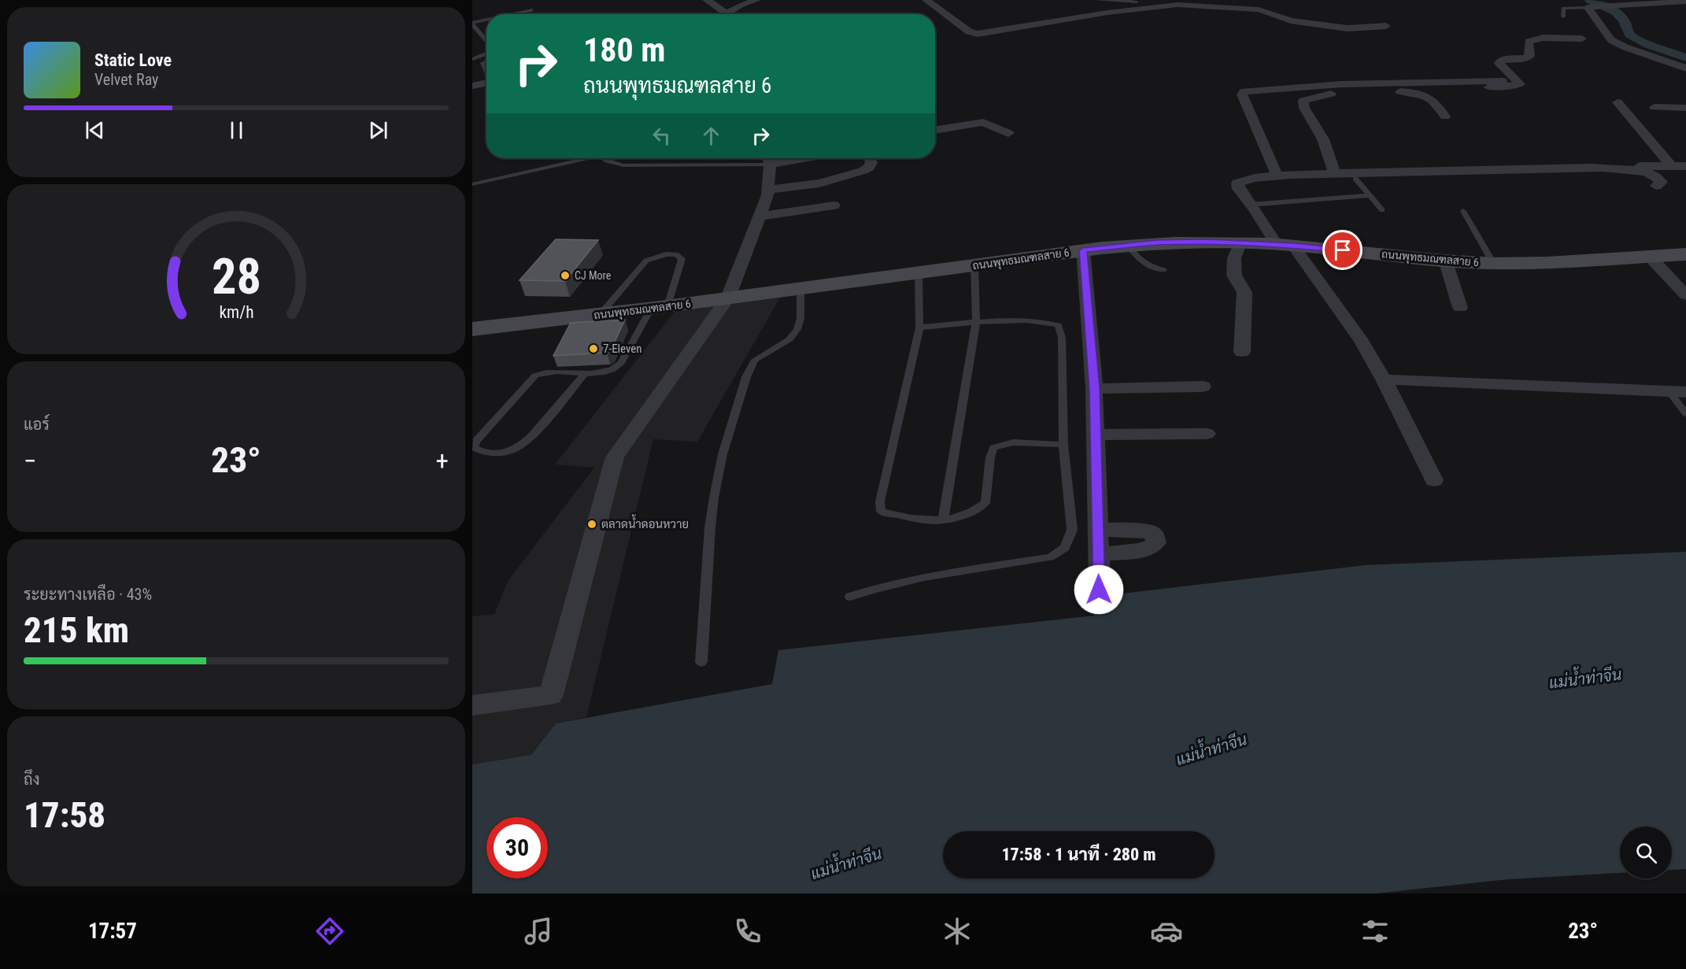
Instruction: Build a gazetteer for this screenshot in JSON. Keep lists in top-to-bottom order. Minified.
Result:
{"streets":{"main road":["ถนนพุทธมณฑลสาย 6"]},"water":["แม่น้ำท่าจีน"],"places":["CJ More","7-Eleven","ตลาดน้ำดอนหวาย"],"page":{"turn":["180 m","ถนนพุทธมณฑลสาย 6"],"song":["Static Love","Velvet Ray"],"tile":["แอร์",["ระยะทางเหลือ · 43%","215 km"],["ถึง","17:58"]],"heat":["−","23°","+"],"limit":"30","trip":"17:58 · 1 นาที · 280 m","tabs":["17:57","23°"],"gauge":["28","km/h"]}}
